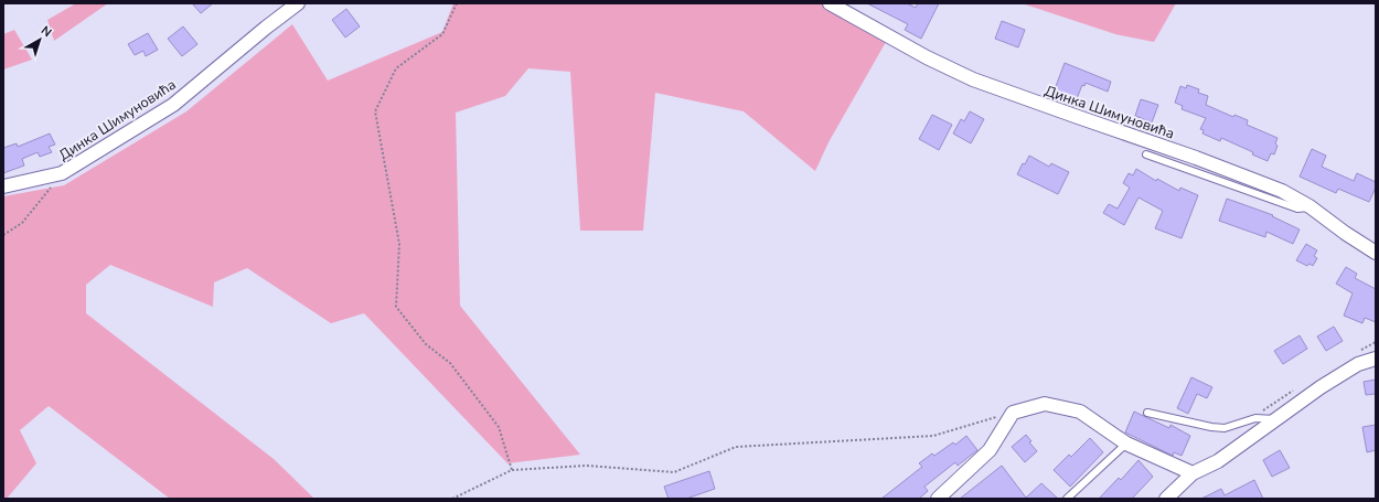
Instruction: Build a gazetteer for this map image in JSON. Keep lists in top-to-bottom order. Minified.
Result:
{"streets":{"street":["Динка Шимуновића"]},"north":"top right"}
